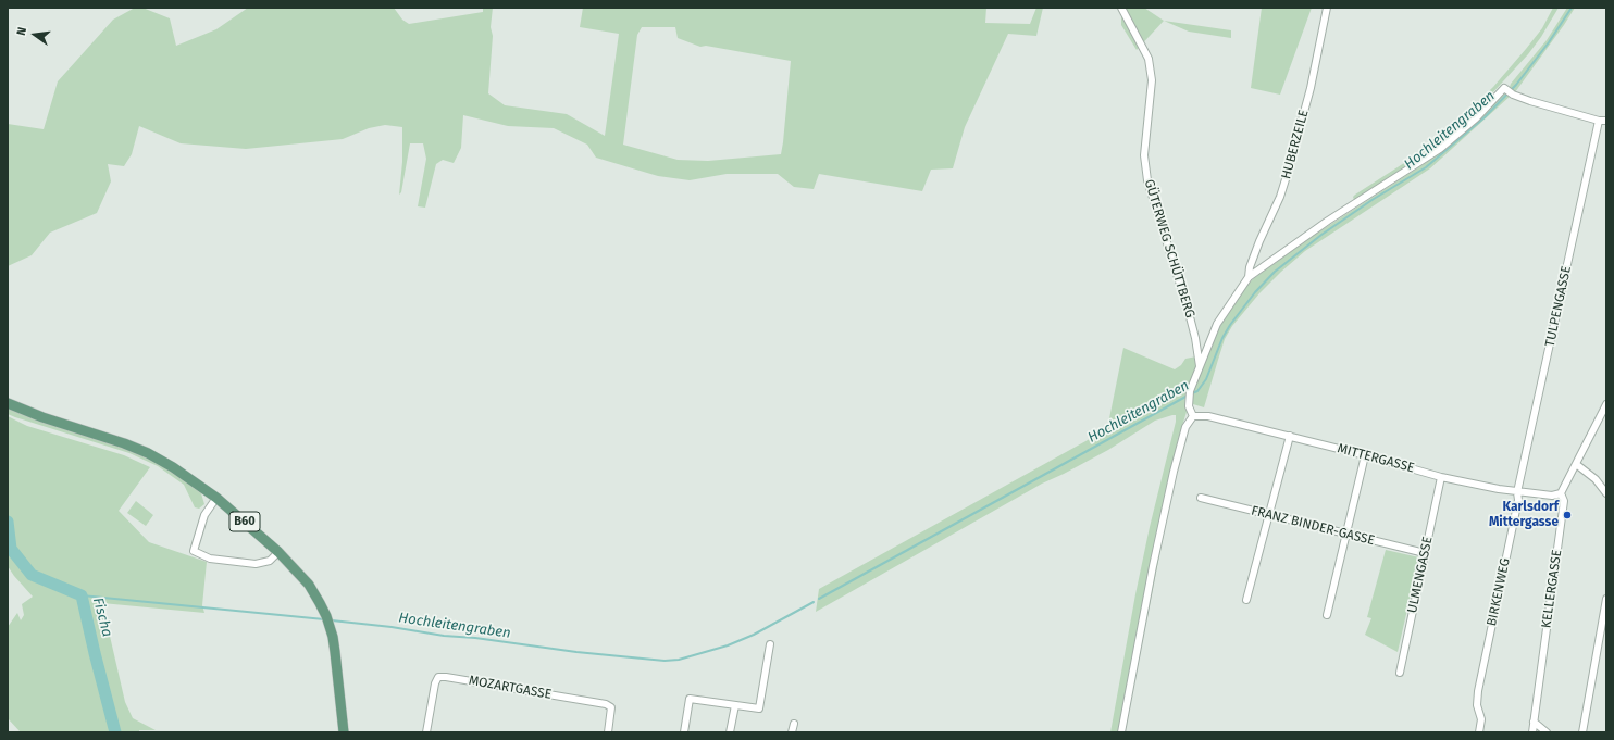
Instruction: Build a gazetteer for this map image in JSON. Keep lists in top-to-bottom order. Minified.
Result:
{"streets":{"main road":["B60"],"street":["HUBERZEILE","GÜTERWEG SCHÜTTBERG","TULPENGASSE","MITTERGASSE","FRANZ BINDER-GASSE","ULMENGASSE","KELLERGASSE","BIRKENWEG","MOZARTGASSE"]},"crossings":[["TULPENGASSE","MITTERGASSE"],["TULPENGASSE","BIRKENWEG"],["MITTERGASSE","ULMENGASSE"],["MITTERGASSE","KELLERGASSE"],["MITTERGASSE","BIRKENWEG"],["FRANZ BINDER-GASSE","ULMENGASSE"]],"water":["Hochleitengraben","Fischa"],"places":["Karlsdorf Mittergasse"],"north":"left"}
